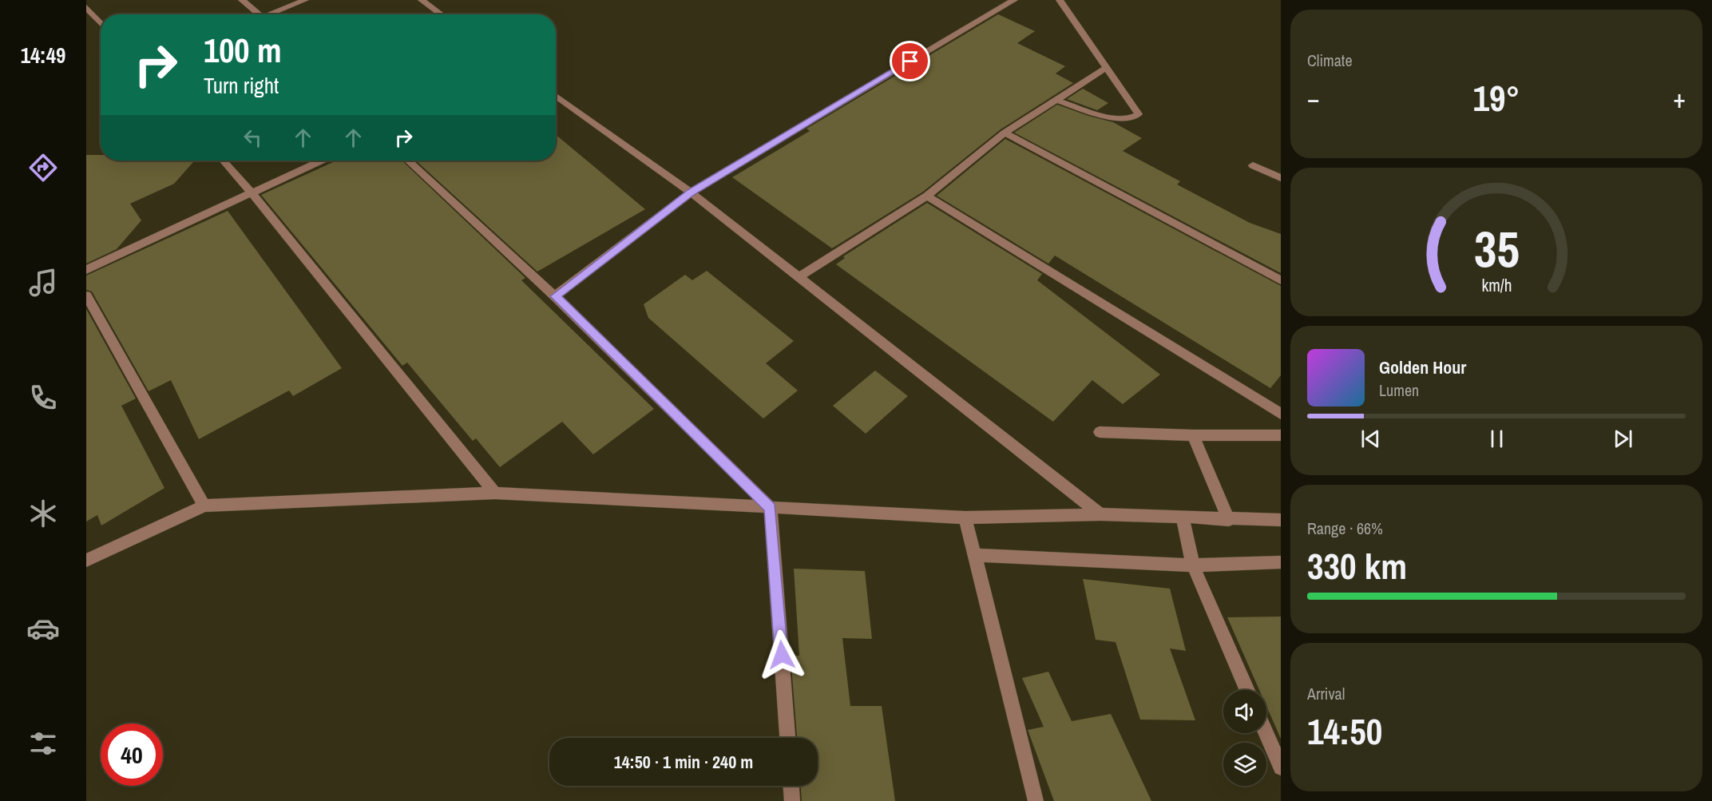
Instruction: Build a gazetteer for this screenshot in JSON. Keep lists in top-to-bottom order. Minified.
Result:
{"page":{"tabs":"14:49","tile":["Climate",["Range · 66%","330 km"],["Arrival","14:50"]],"turn":["100 m","Turn right"],"heat":["−","19°","+"],"song":["Golden Hour","Lumen"],"limit":"40","trip":"14:50 · 1 min · 240 m","gauge":["35","km/h"]}}
